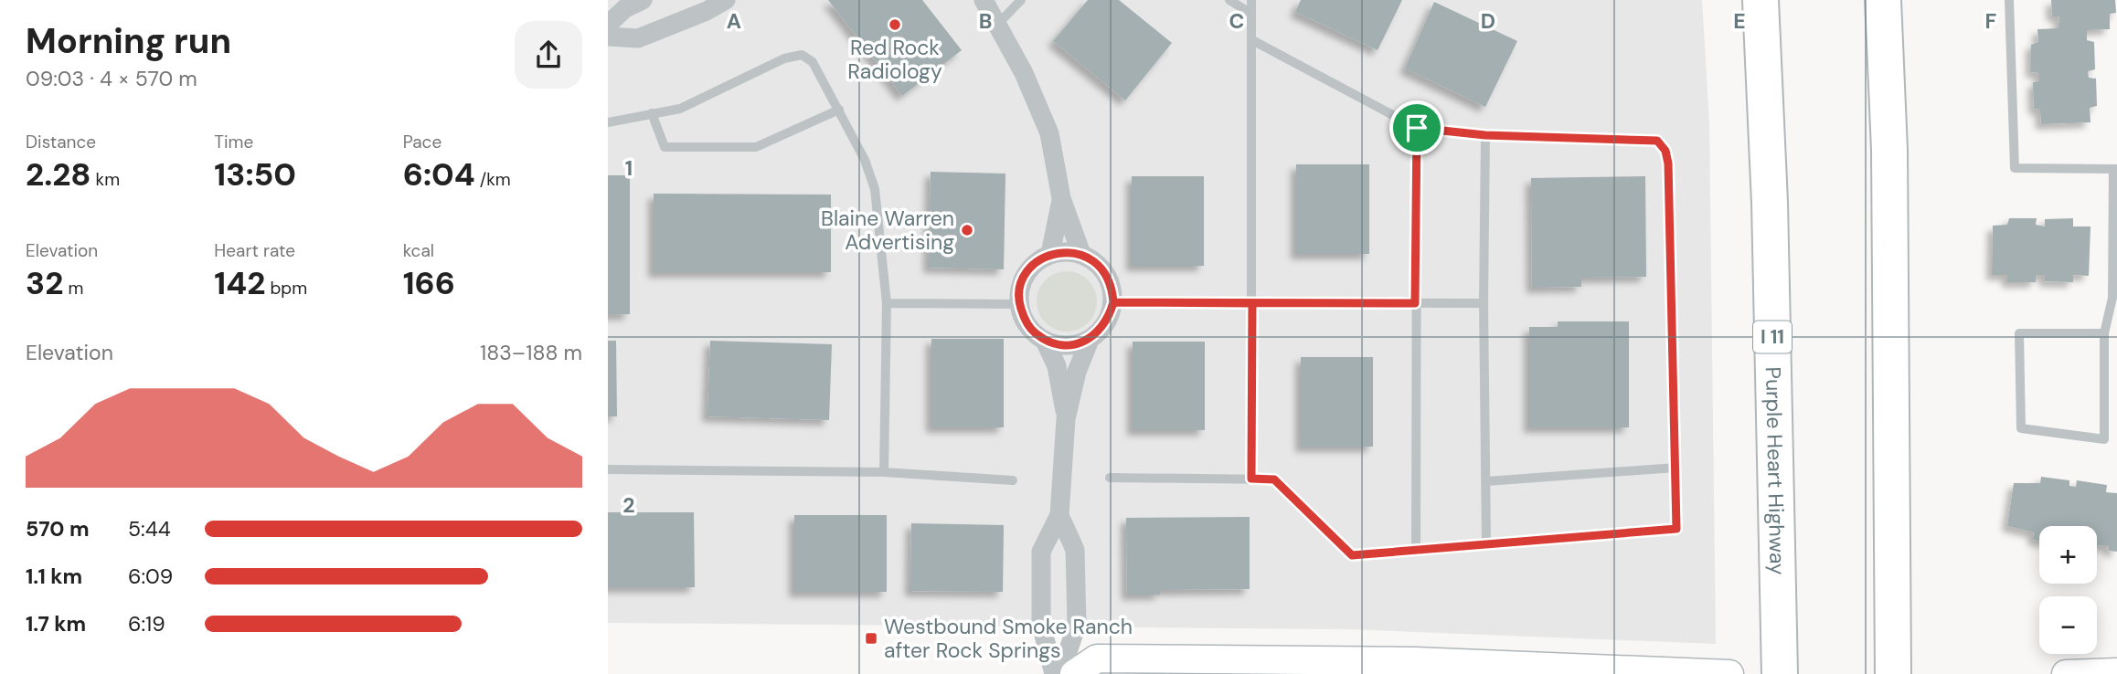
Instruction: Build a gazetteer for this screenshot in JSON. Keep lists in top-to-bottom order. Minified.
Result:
{"streets":{"highway":["I 11","Purple Heart Highway"]},"places":{"other":["Red Rock Radiology","Blaine Warren Advertising"],"transit":["Westbound Smoke Ranch after Rock Springs"]},"page":{"heading":["Morning run","09:03 · 4 × 570 m"],"stats":[["Distance","2.28 km"],["Time","13:50"],["Pace","6:04 /km"],["Elevation","32 m"],["Heart rate","142 bpm"],["kcal","166"]],"chart":["Elevation","183–188 m"],"list":[{"name":"570 m","note":"5:44"},{"name":"1.1 km","note":"6:09"},{"name":"1.7 km","note":"6:19"}],"map_buttons":["+","−"]},"grid":{"columns":["A","B","C","D","E","F"],"rows":["1","2"]}}
